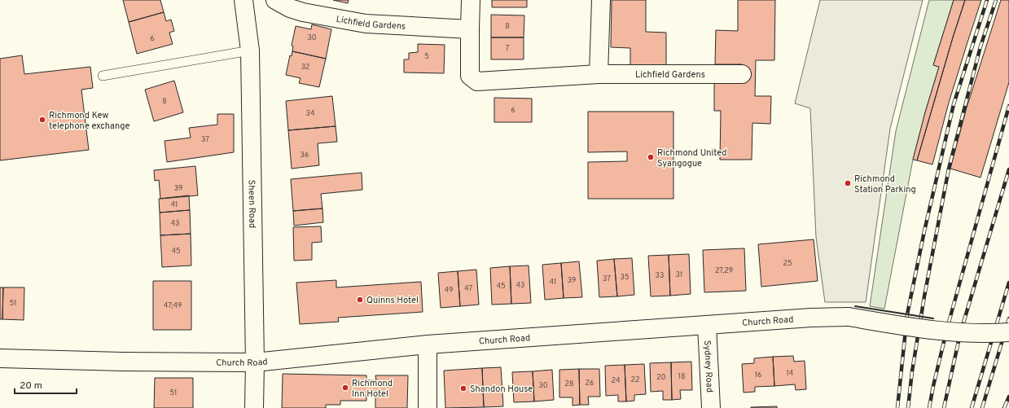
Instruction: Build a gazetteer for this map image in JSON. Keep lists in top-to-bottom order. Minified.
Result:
{"streets":{"street":["Lichfield Gardens","Sheen Road","Church Road","Sydney Road"]},"crossings":[["Sheen Road","Church Road"],["Church Road","Sydney Road"]],"places":["Richmond Kew telephone exchange","Richmond United Syangogue","Richmond Station Parking","Quinns Hotel","Richmond Inn Hotel","Shandon House"],"house_numbers":["8","30","6","7","5","32","8","6","34","37","36","39","41","43","45","25","27,29","31","33","35","37","39","41","43","45","47","49","51","47;49","14","16","18","20","22","24","26","28","30","51"],"scale_bar":"20 m"}
